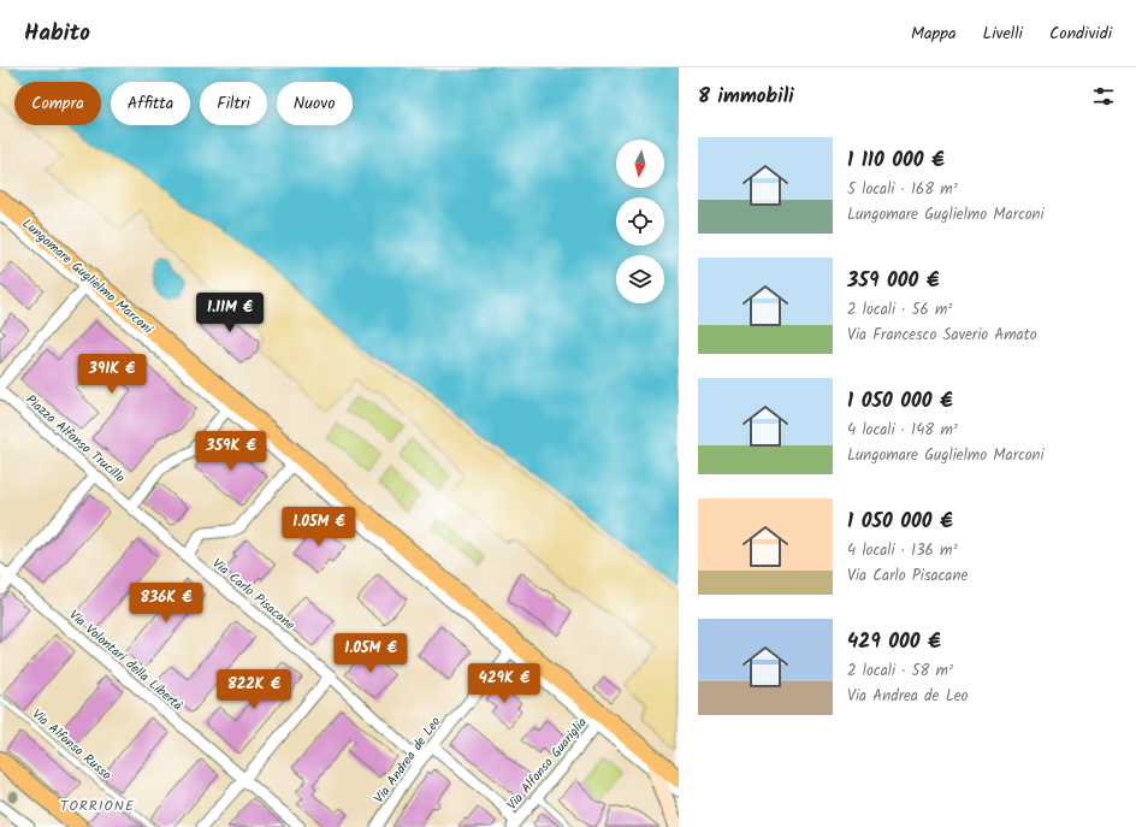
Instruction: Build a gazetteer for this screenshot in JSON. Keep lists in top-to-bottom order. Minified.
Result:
{"streets":{"main road":["Lungomare Guglielmo Marconi"],"street":["Piazza Alfonso Trucillo","Via Carlo Pisacane","Via Volontari della Libertà","Via Andrea de Leo","Via Alfonso Guariglia"],"lane":["Via Alfonso Russo"]},"crossings":[["Lungomare Guglielmo Marconi","Via Andrea de Leo"],["Lungomare Guglielmo Marconi","Via Alfonso Guariglia"],["Piazza Alfonso Trucillo","Via Carlo Pisacane"],["Via Carlo Pisacane","Via Andrea de Leo"]],"districts":["TORRIONE"],"north":"bottom","page":{"header":"Habito","nav":["Mappa","Livelli","Condividi"],"heading":"8 immobili","chip":["Compra","Affitta","Filtri","Nuovo"],"list":[{"name":"1 110 000 €","note":"5 locali · 168 m² · Lungomare Guglielmo Marconi"},{"name":"359 000 €","note":"2 locali · 56 m² · Via Francesco Saverio Amato"},{"name":"1 050 000 €","note":"4 locali · 148 m² · Lungomare Guglielmo Marconi"},{"name":"1 050 000 €","note":"4 locali · 136 m² · Via Carlo Pisacane"},{"name":"429 000 €","note":"2 locali · 58 m² · Via Andrea de Leo"}],"price":["1.11M €","391K €","359K €","1.05M €","836K €","1.05M €","429K €","822K €"]}}
